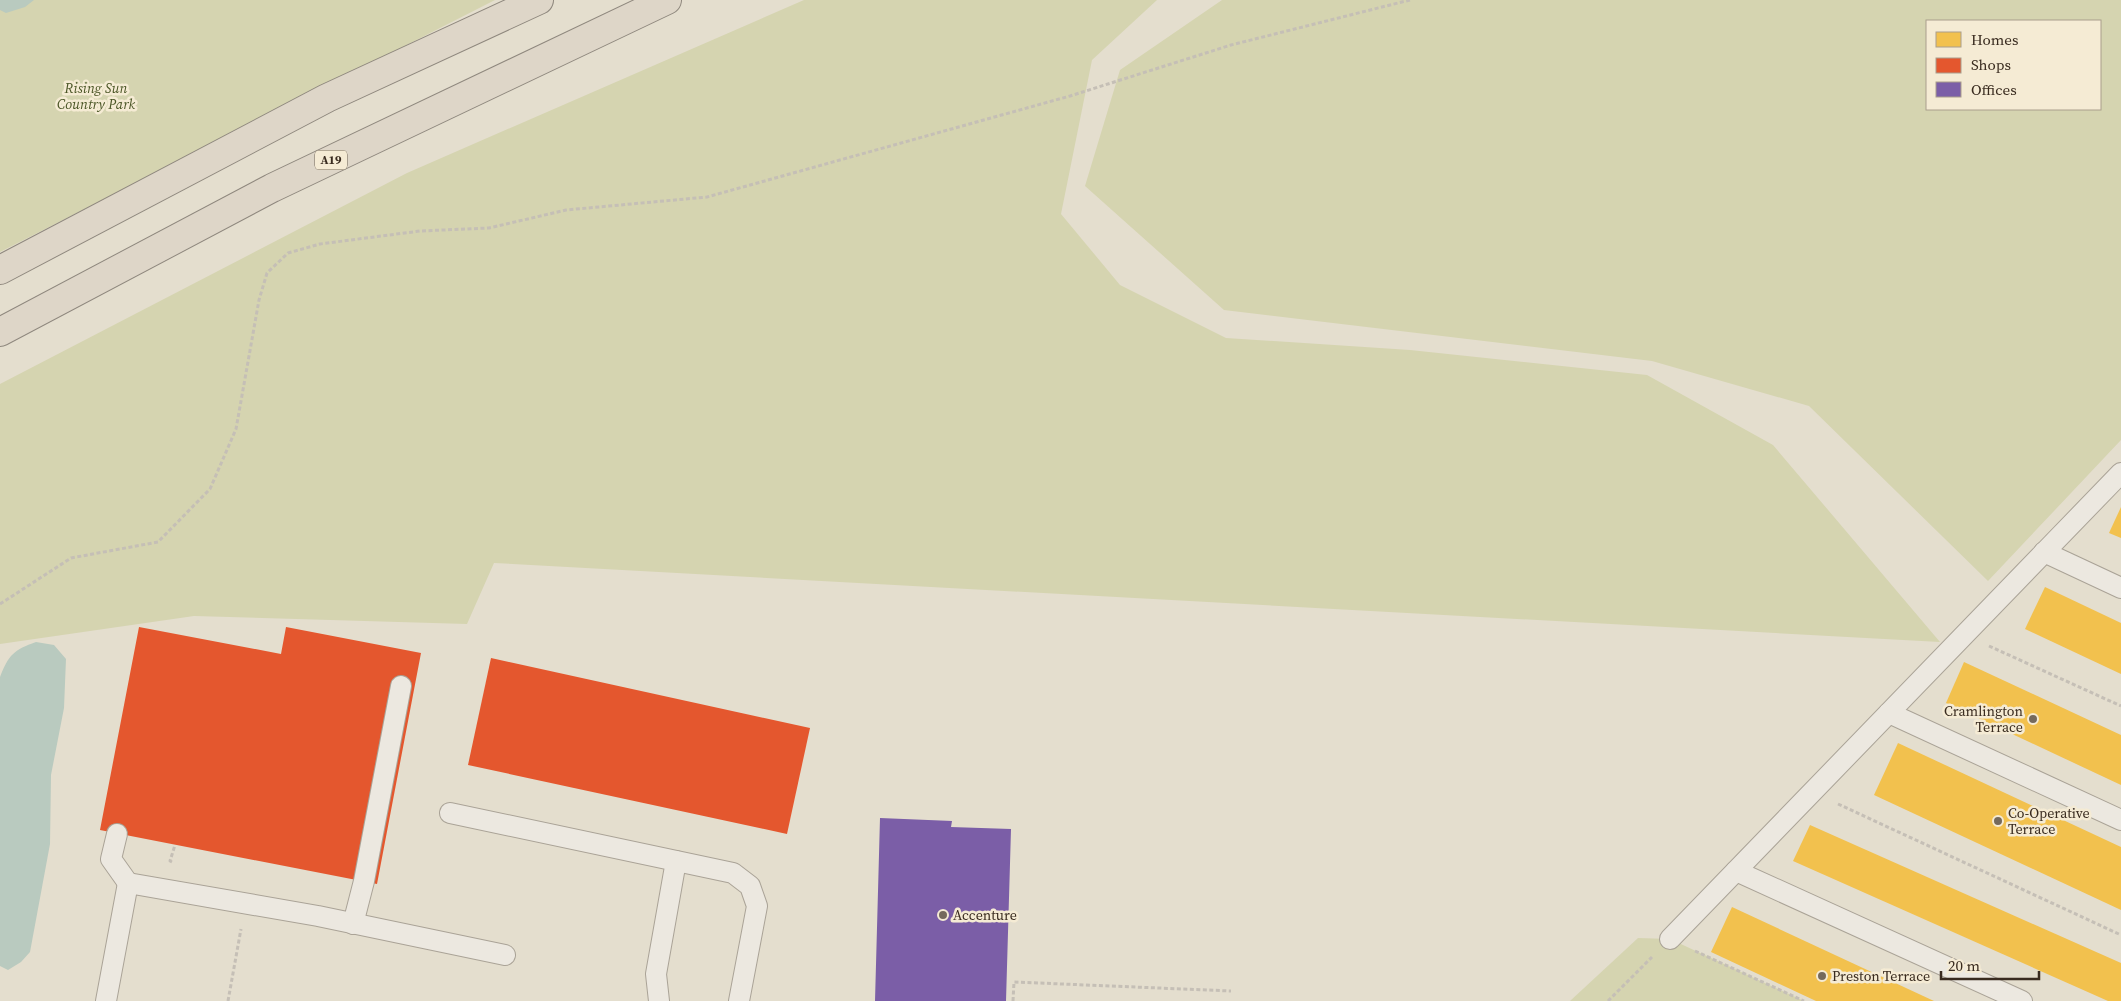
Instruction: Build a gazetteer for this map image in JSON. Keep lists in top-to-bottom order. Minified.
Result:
{"streets":{"highway":["A19"]},"parks":["Rising Sun Country Park"],"places":["Cramlington Terrace","Co-Operative Terrace","Accenture","Preston Terrace"],"legend":["Homes","Shops","Offices"],"scale_bar":"20 m"}
